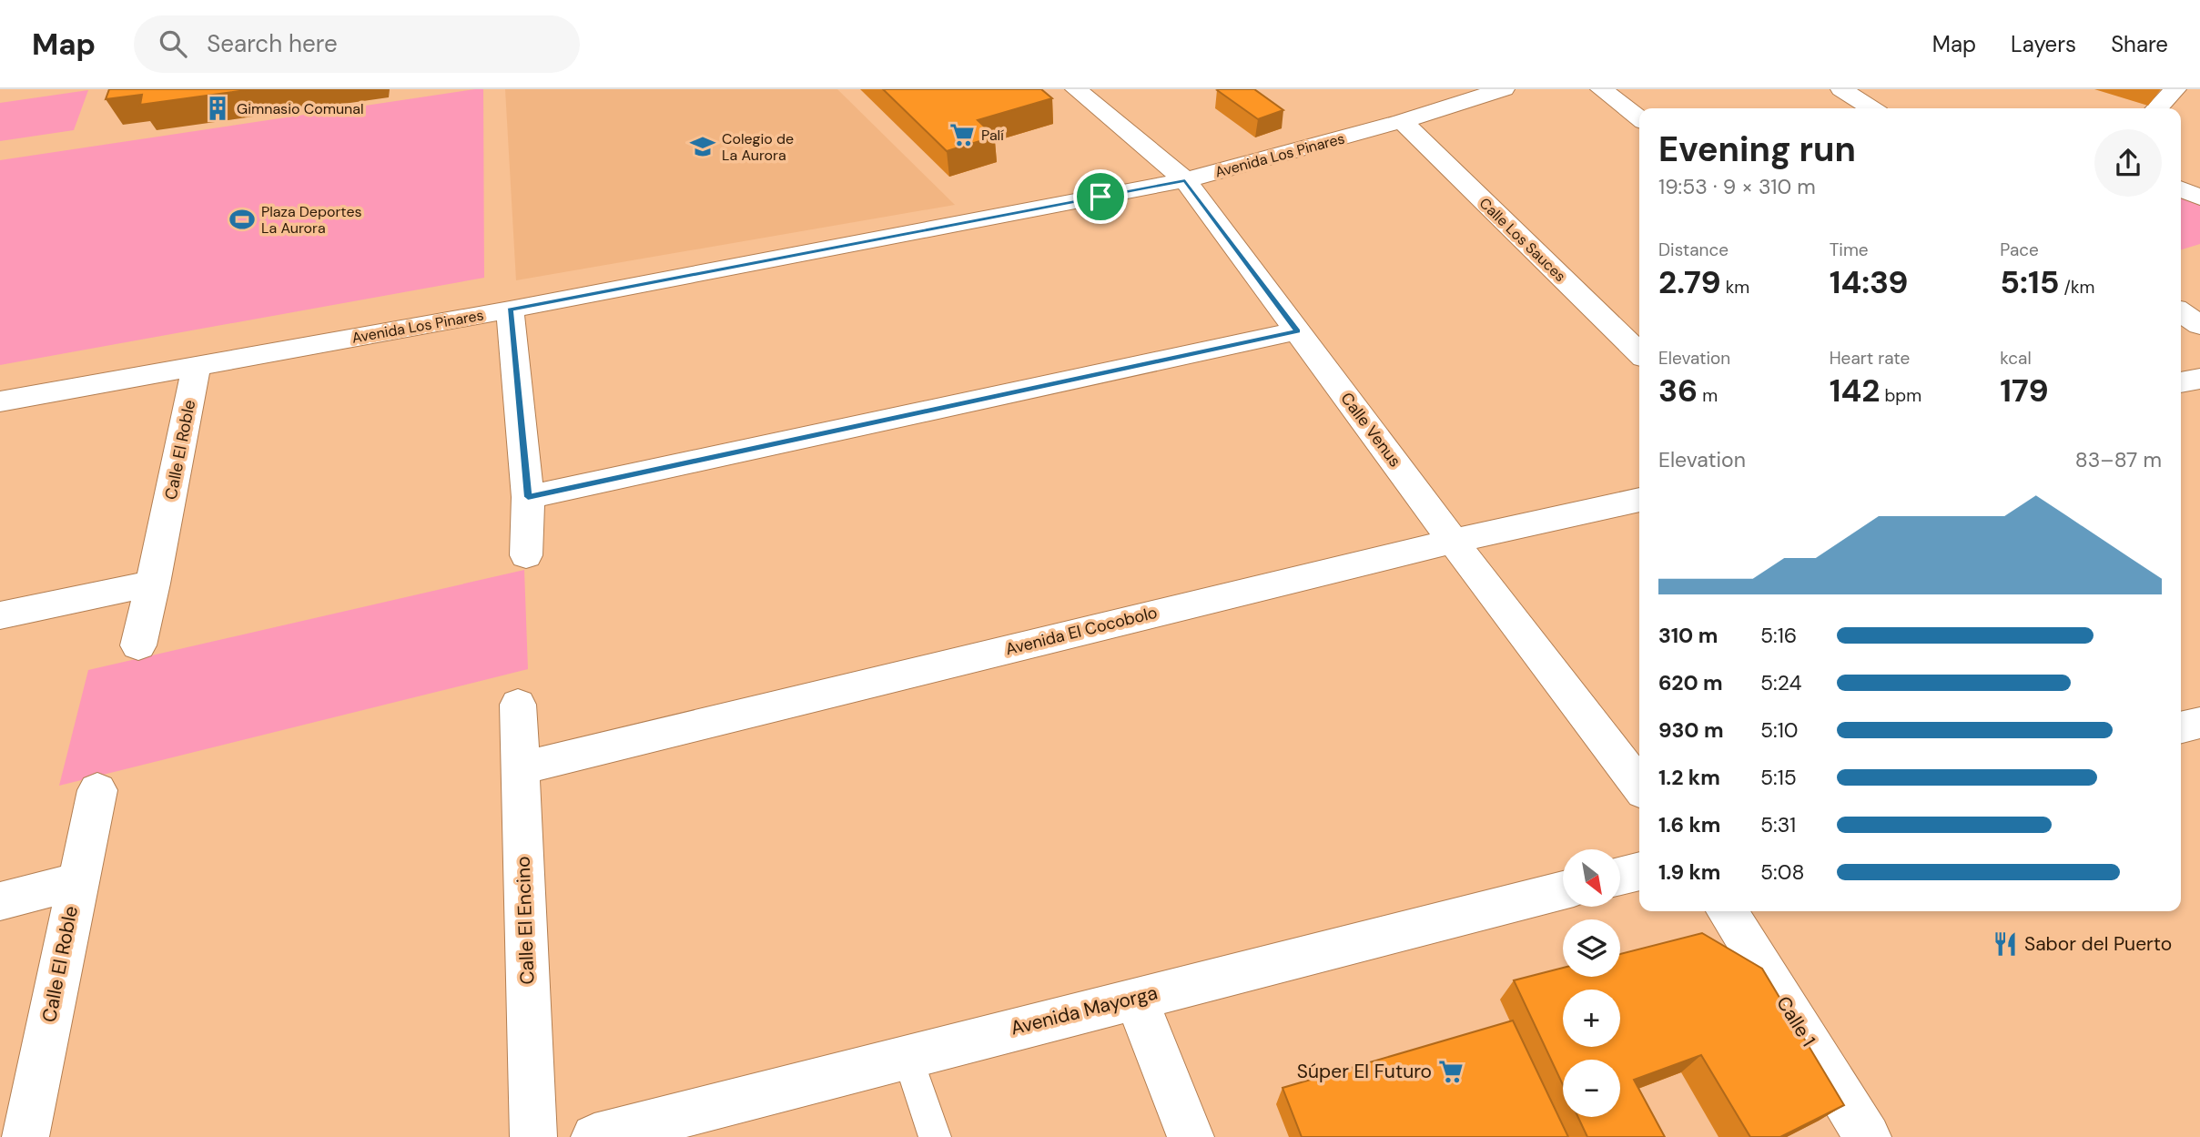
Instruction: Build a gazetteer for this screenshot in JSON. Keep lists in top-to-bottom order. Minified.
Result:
{"streets":{"street":["Avenida Los Pinares","Calle Los Sauces","Calle Venus","Calle El Roble","Avenida El Cocobolo","Calle El Encino","Avenida Mayorga","Calle 1"]},"crossings":[["Avenida Los Pinares","Calle Los Sauces"],["Avenida Los Pinares","Calle Venus"],["Avenida Los Pinares","Calle El Roble"],["Calle Venus","Avenida El Cocobolo"],["Avenida El Cocobolo","Calle El Encino"]],"places":{"building":["Gimnasio Comunal"],"supermarket":["Palí","Súper El Futuro"],"school or university":["Colegio de La Aurora"],"sports":["Plaza Deportes La Aurora"],"restaurant":["Sabor del Puerto"]},"north":"bottom right","page":{"header":"Map","search":"Search here","nav":["Map","Layers","Share"],"heading":["Evening run","19:53 · 9 × 310 m"],"stats":[["Distance","2.79 km"],["Time","14:39"],["Pace","5:15 /km"],["Elevation","36 m"],["Heart rate","142 bpm"],["kcal","179"]],"chart":["Elevation","83–87 m"],"list":[{"name":"310 m","note":"5:16"},{"name":"620 m","note":"5:24"},{"name":"930 m","note":"5:10"},{"name":"1.2 km","note":"5:15"},{"name":"1.6 km","note":"5:31"},{"name":"1.9 km","note":"5:08"}],"map_buttons":["+","−"]}}
